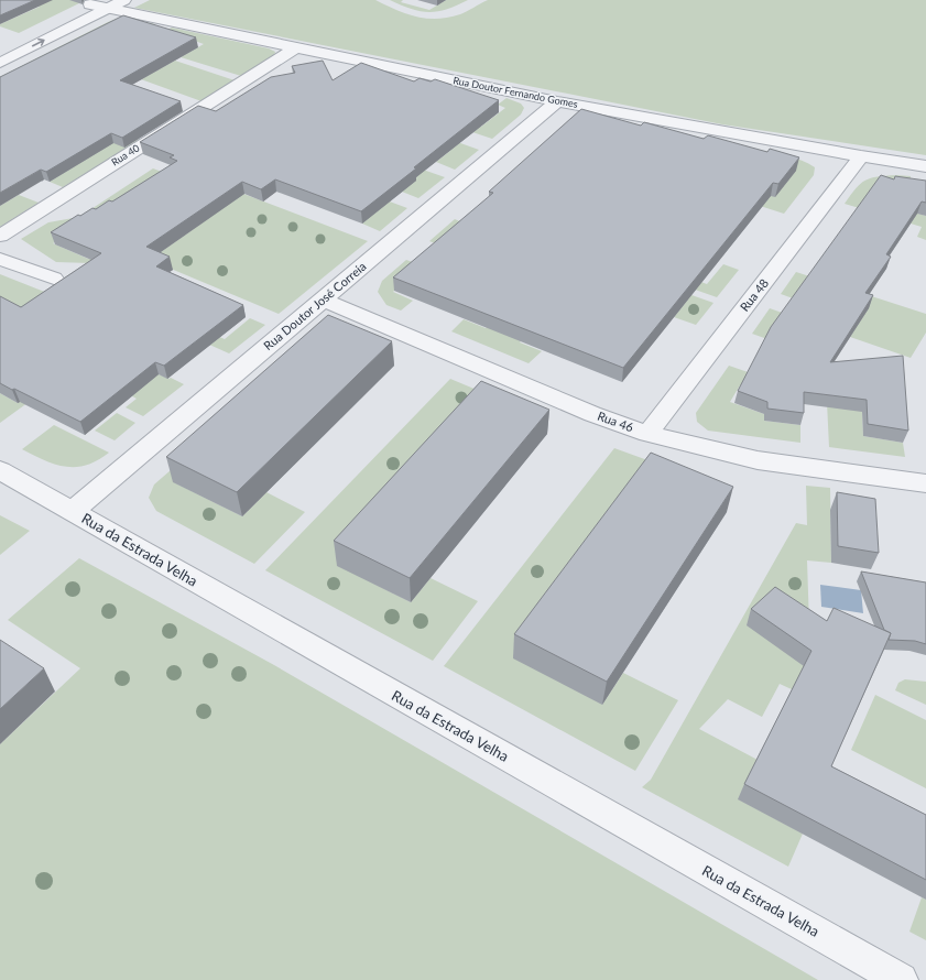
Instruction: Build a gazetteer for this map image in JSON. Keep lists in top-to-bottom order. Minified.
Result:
{"streets":{"street":["Rua Doutor Fernando Gomes","Rua 40","Rua 48","Rua Doutor José Correia","Rua 46","Rua da Estrada Velha"]},"crossings":[["Rua Doutor Fernando Gomes","Rua 40"],["Rua Doutor Fernando Gomes","Rua 48"],["Rua Doutor Fernando Gomes","Rua Doutor José Correia"],["Rua 48","Rua 46"],["Rua Doutor José Correia","Rua 46"],["Rua Doutor José Correia","Rua da Estrada Velha"]]}
